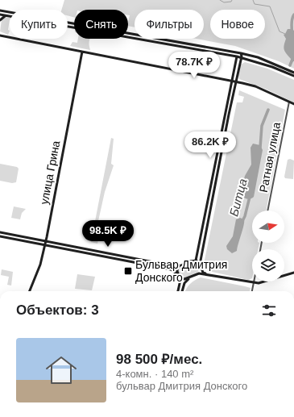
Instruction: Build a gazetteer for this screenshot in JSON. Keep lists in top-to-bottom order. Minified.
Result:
{"streets":{"street":["Ратная улица","улица Грина"]},"water":["Битца"],"places":{"transit":["Бульвар Дмитрия Донского"]},"north":"right","page":{"chip":["Купить","Снять","Фильтры","Новое"],"price":["78.7K ₽","86.2K ₽","98.5K ₽"],"heading":"Объектов: 3","list":[{"name":"98 500 ₽/мес.","note":"4-комн. · 140 m² · бульвар Дмитрия Донского"}]}}
